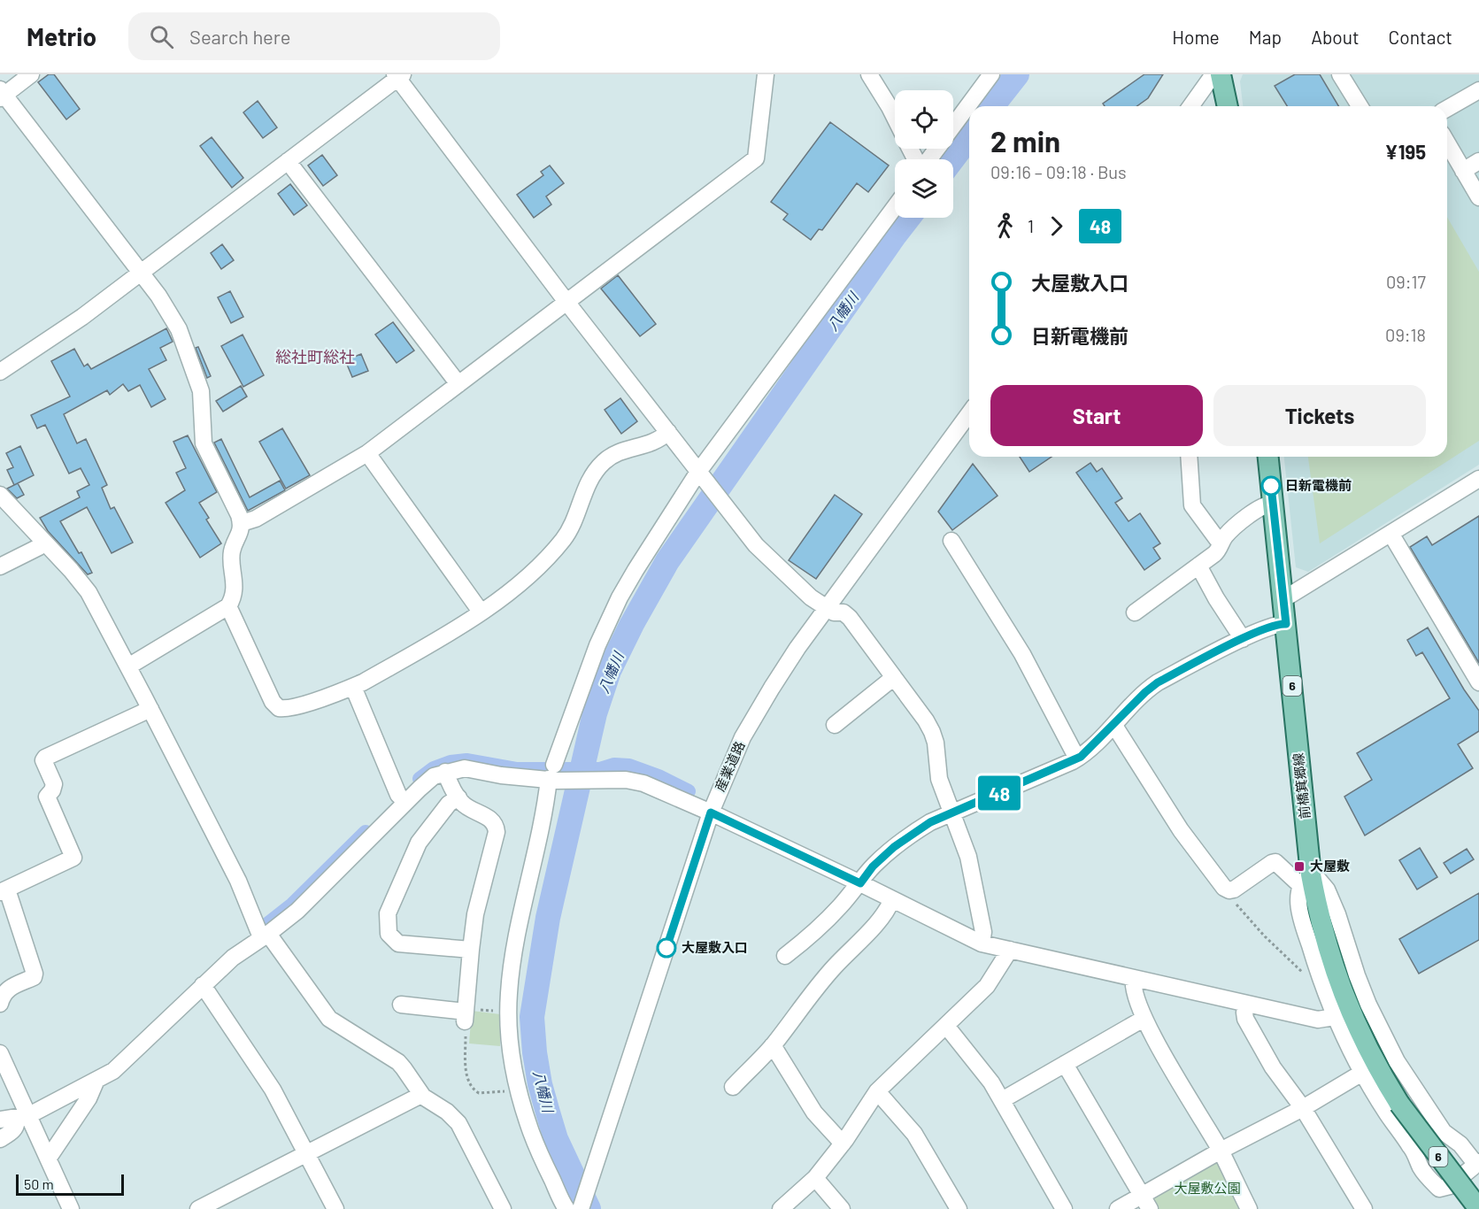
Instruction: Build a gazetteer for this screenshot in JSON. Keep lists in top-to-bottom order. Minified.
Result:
{"streets":{"main road":["6","前橋箕郷線"],"street":["産業道路"]},"districts":["総社町総社"],"water":["八幡川"],"parks":["大屋敷公園"],"places":{"other":["日新電機前","大屋敷入口"],"transit":["大屋敷"]},"lines":["bus line 48"],"scale_bar":"50 m","page":{"header":"Metrio","search":"Search here","nav":["Home","Map","About","Contact"],"on_map":"48","heading":["2 min","09:16 – 09:18 · Bus","¥195"],"legs":["1","48"],"list":[{"name":"大屋敷入口","value":"09:17"},{"name":"日新電機前","value":"09:18"}],"buttons":["Start","Tickets"],"scale":"50 m"}}
